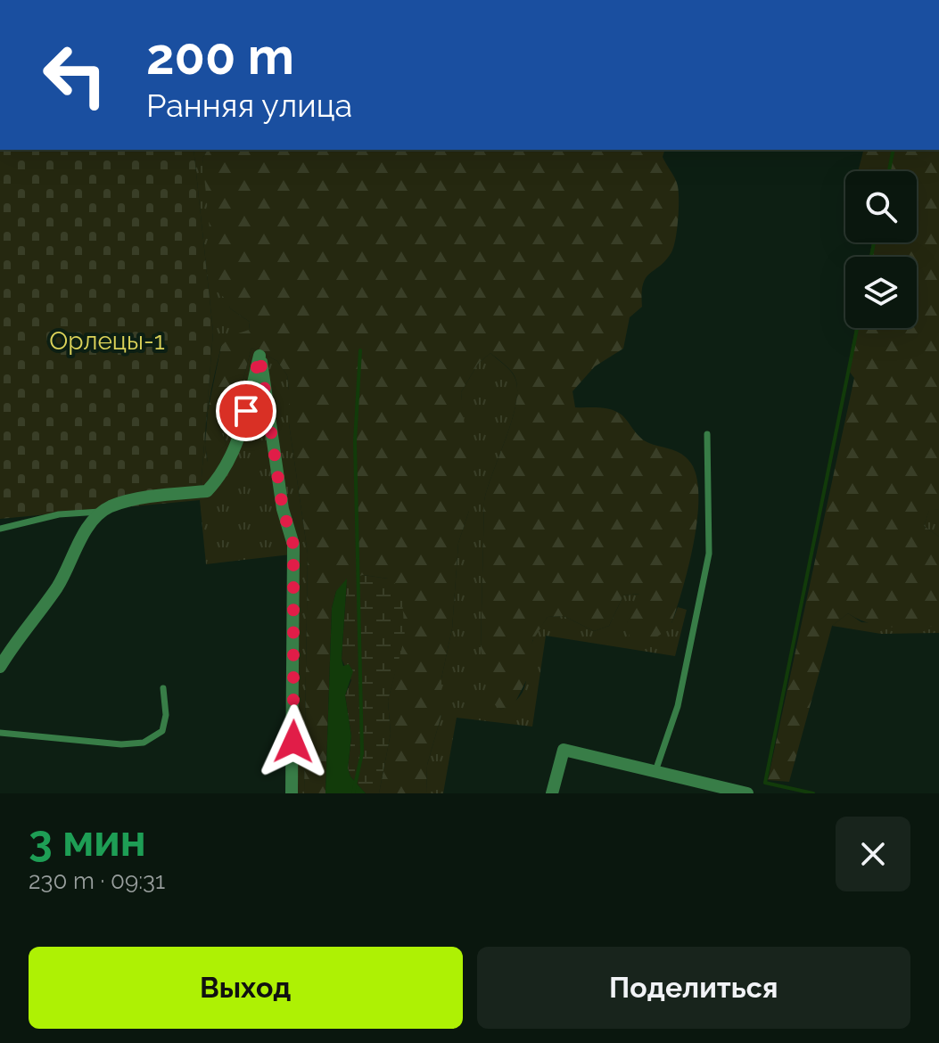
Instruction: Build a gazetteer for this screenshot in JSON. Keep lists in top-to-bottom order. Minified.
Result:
{"parks":["Орлецы-1"],"page":{"turn":["200 m","Ранняя улица"],"heading":["3 мин","230 m · 09:31"],"buttons":["Выход","Поделиться"]}}
